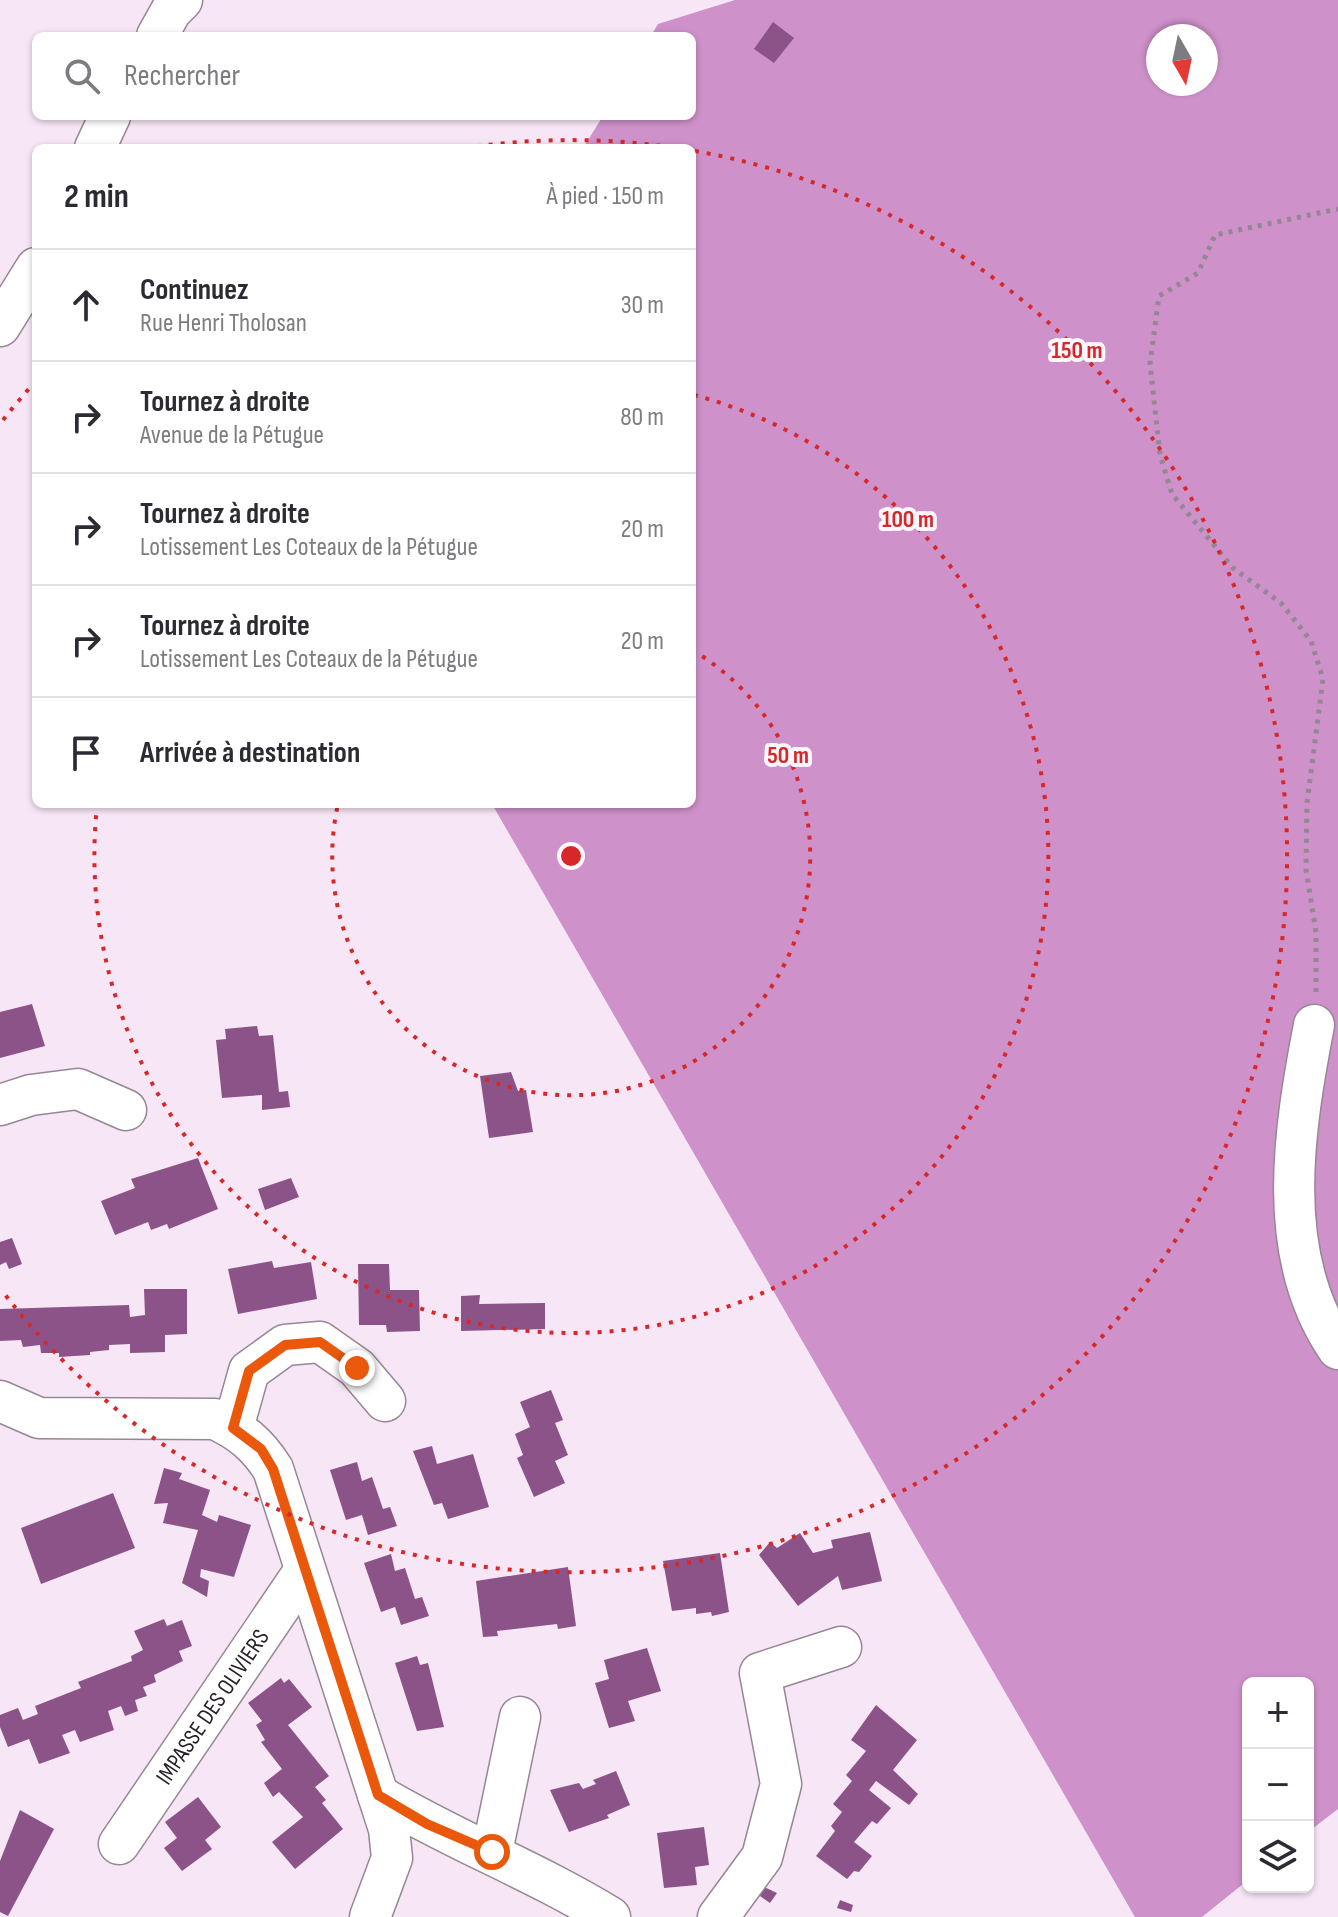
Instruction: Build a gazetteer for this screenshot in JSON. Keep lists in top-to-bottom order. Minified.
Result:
{"streets":{"street":["IMPASSE DES OLIVIERS"]},"north":"bottom","page":{"search":"Rechercher","heading":["2 min","À pied · 150 m"],"list":[["Continuez","Rue Henri Tholosan","30 m"],["Tournez à droite","Avenue de la Pétugue","80 m"],["Tournez à droite","Lotissement Les Coteaux de la Pétugue","20 m"],["Tournez à droite","Lotissement Les Coteaux de la Pétugue","20 m"],"Arrivée à destination"],"map_buttons":["+","−"]},"rings":["150 m","100 m","50 m"]}
